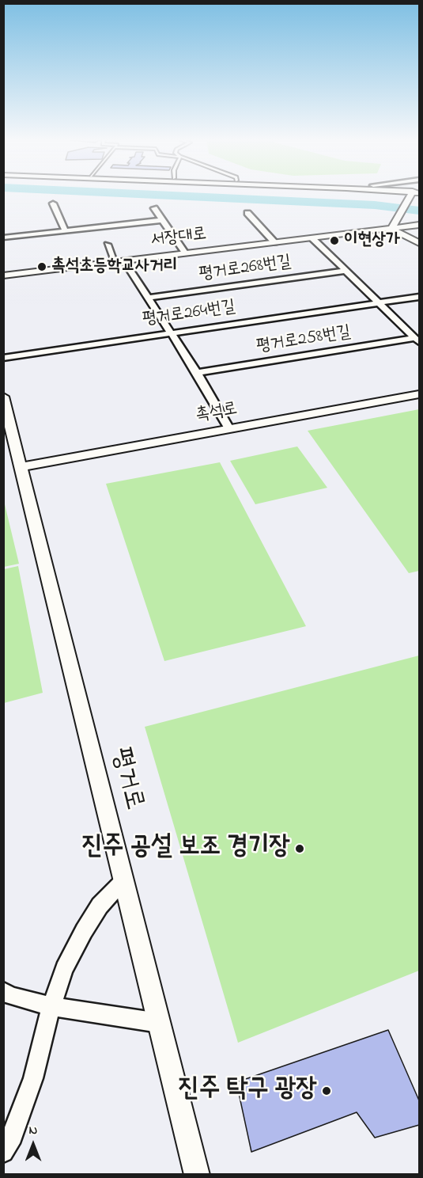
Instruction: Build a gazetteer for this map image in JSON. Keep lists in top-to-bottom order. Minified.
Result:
{"streets":{"street":["서장대로","평거로268번길","평거로264번길","평거로258번길","촉석로","평거로"]},"crossings":[["촉석로","평거로"]],"places":["이현상가","촉석초등학교사거리","진주 공설 보조 경기장","진주 탁구 광장"],"north":"top"}
